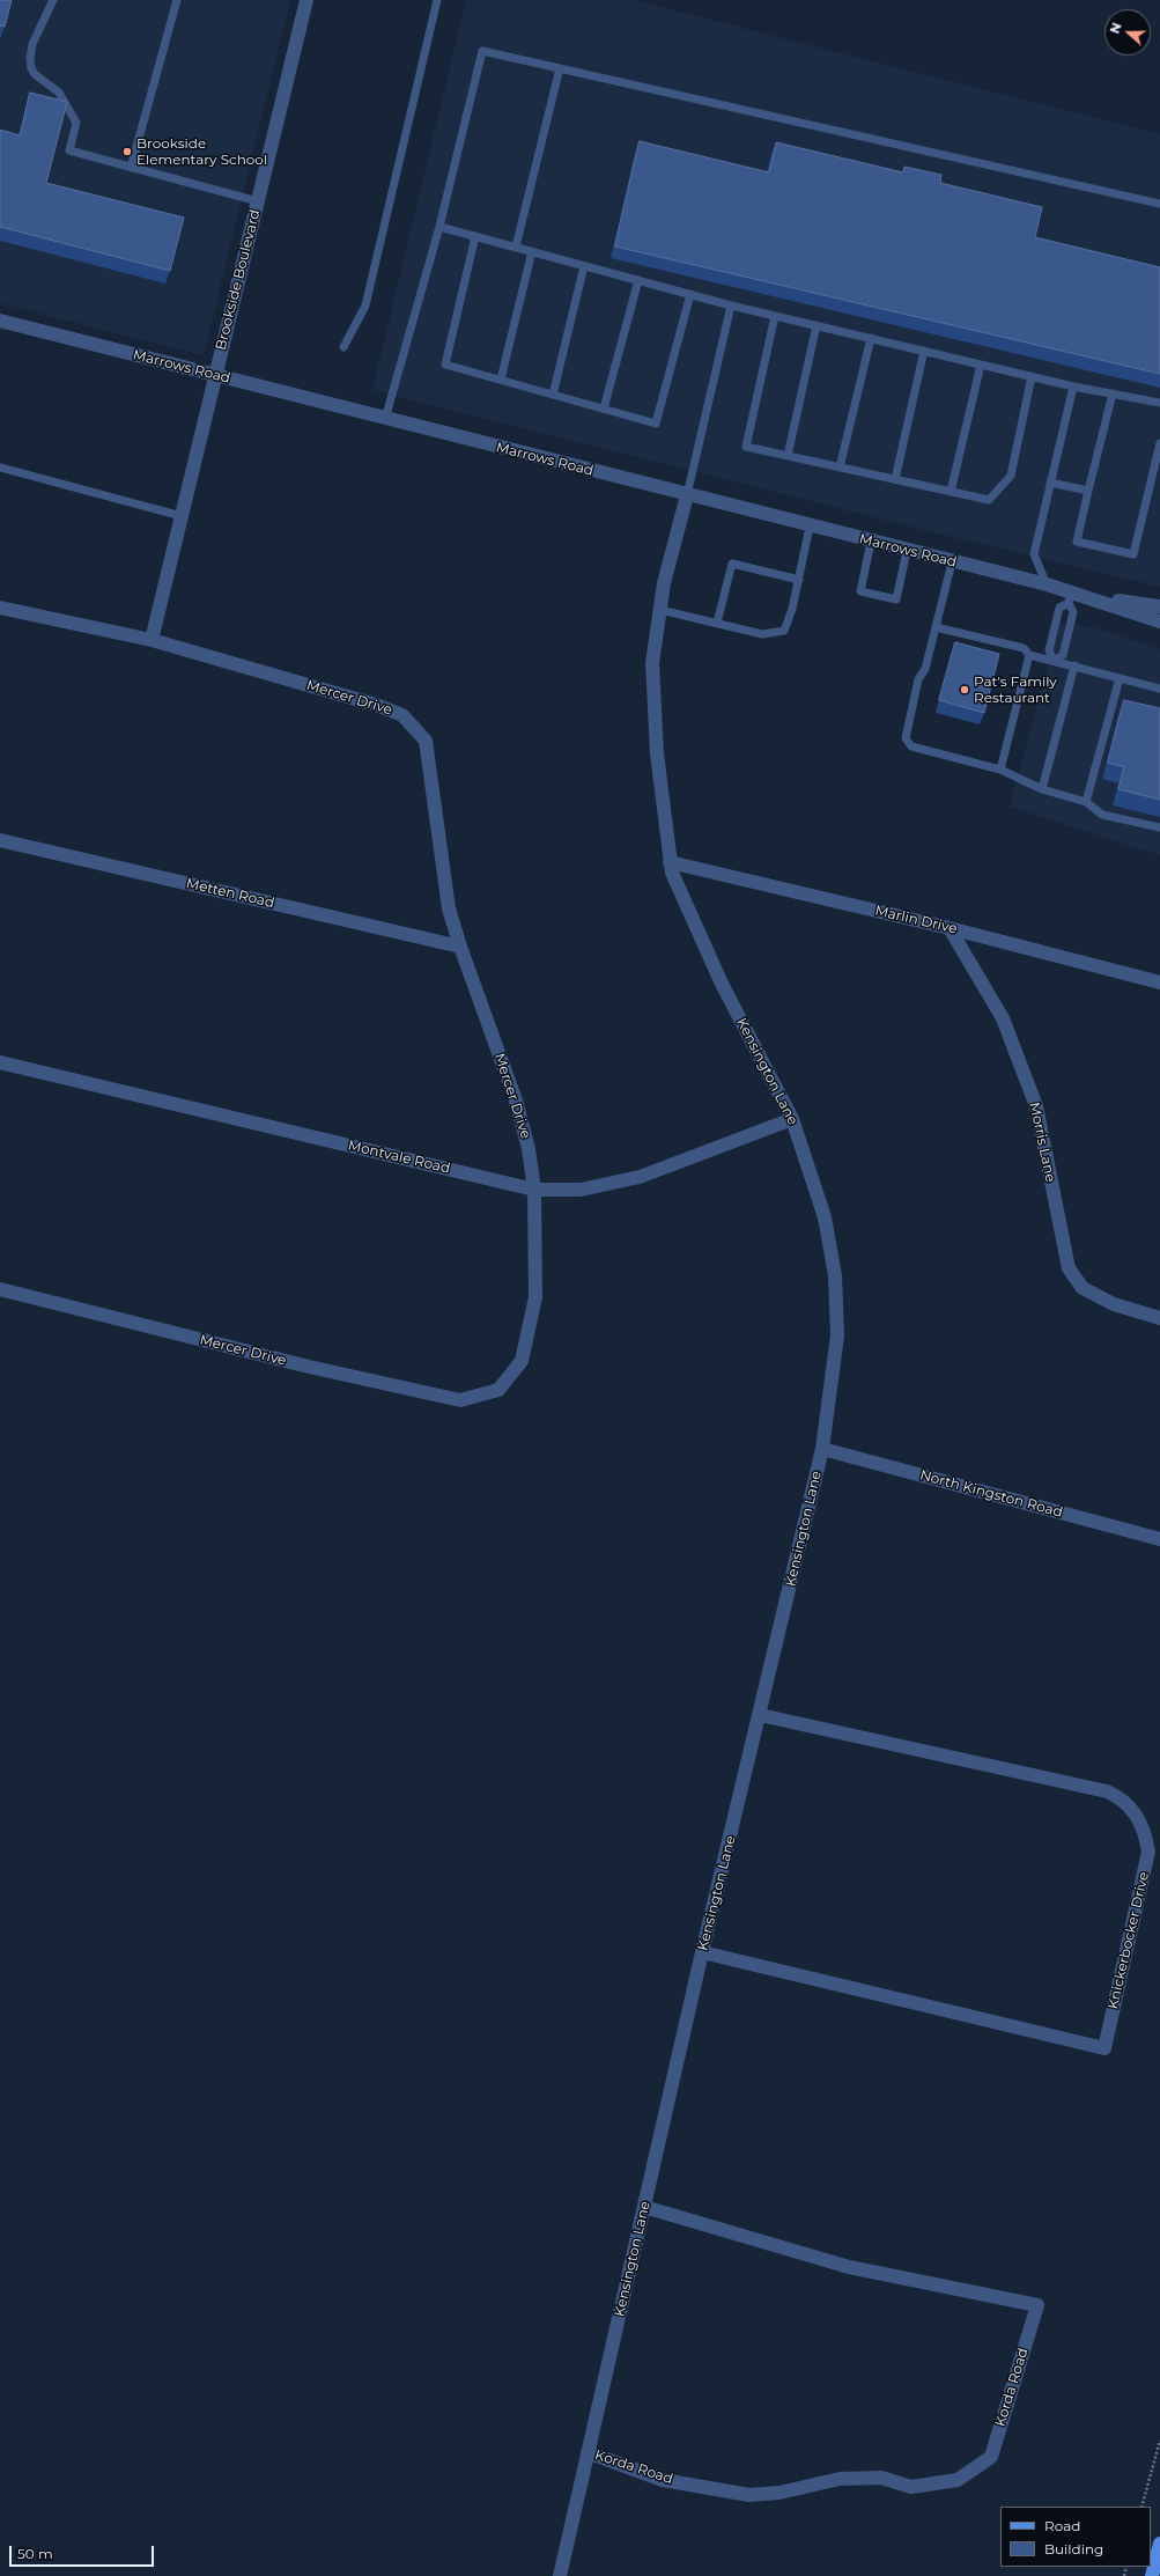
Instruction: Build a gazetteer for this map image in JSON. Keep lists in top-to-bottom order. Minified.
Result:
{"streets":{"street":["Brookside Boulevard","Marrows Road","Mercer Drive","Metten Road","Marlin Drive","Kensington Lane","Morris Lane","Montvale Road","North Kingston Road","Knickerbocker Drive","Korda Road"]},"crossings":[["Brookside Boulevard","Marrows Road"],["Brookside Boulevard","Mercer Drive"],["Marrows Road","Kensington Lane"],["Mercer Drive","Metten Road"],["Mercer Drive","Montvale Road"],["Marlin Drive","Kensington Lane"],["Marlin Drive","Morris Lane"],["Kensington Lane","Montvale Road"],["Kensington Lane","North Kingston Road"],["Kensington Lane","Knickerbocker Drive"],["Kensington Lane","Korda Road"]],"places":["Brookside Elementary School","Pat's Family Restaurant"],"legend":["Road","Building"],"scale_bar":"50 m","north":"left"}
